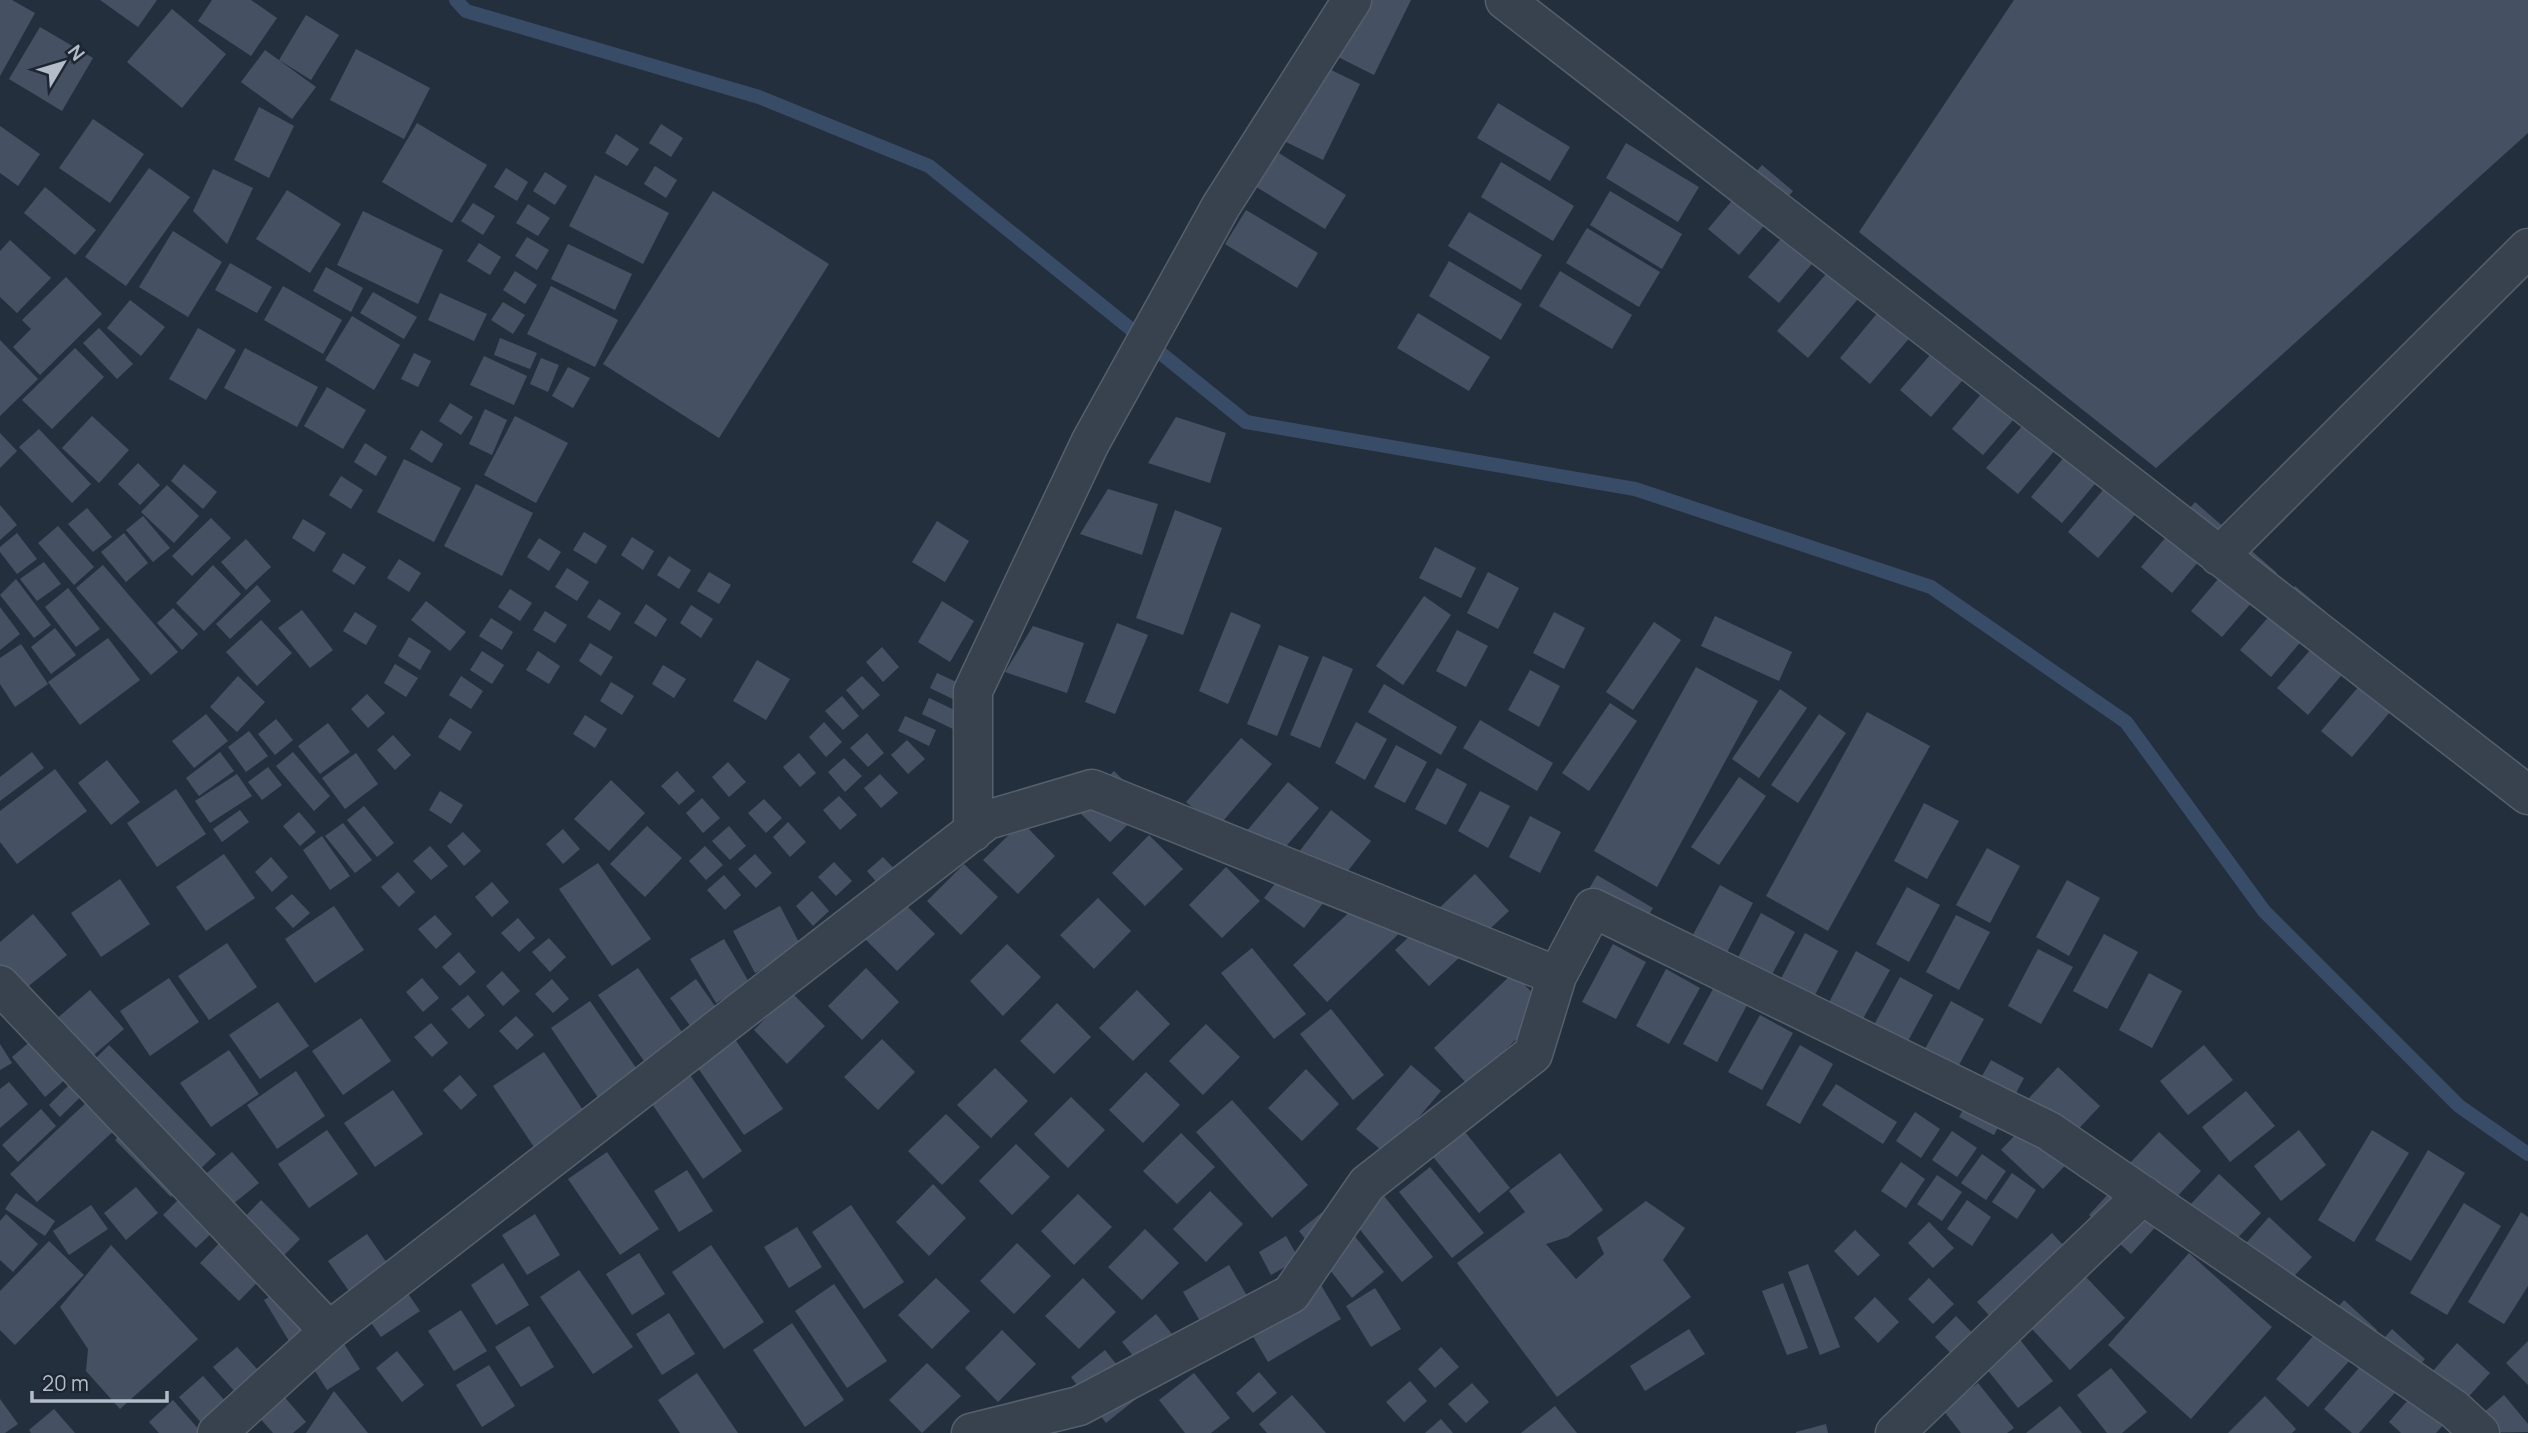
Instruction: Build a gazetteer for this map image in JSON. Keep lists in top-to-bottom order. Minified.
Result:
{"scale_bar":"20 m","north":"top right"}
